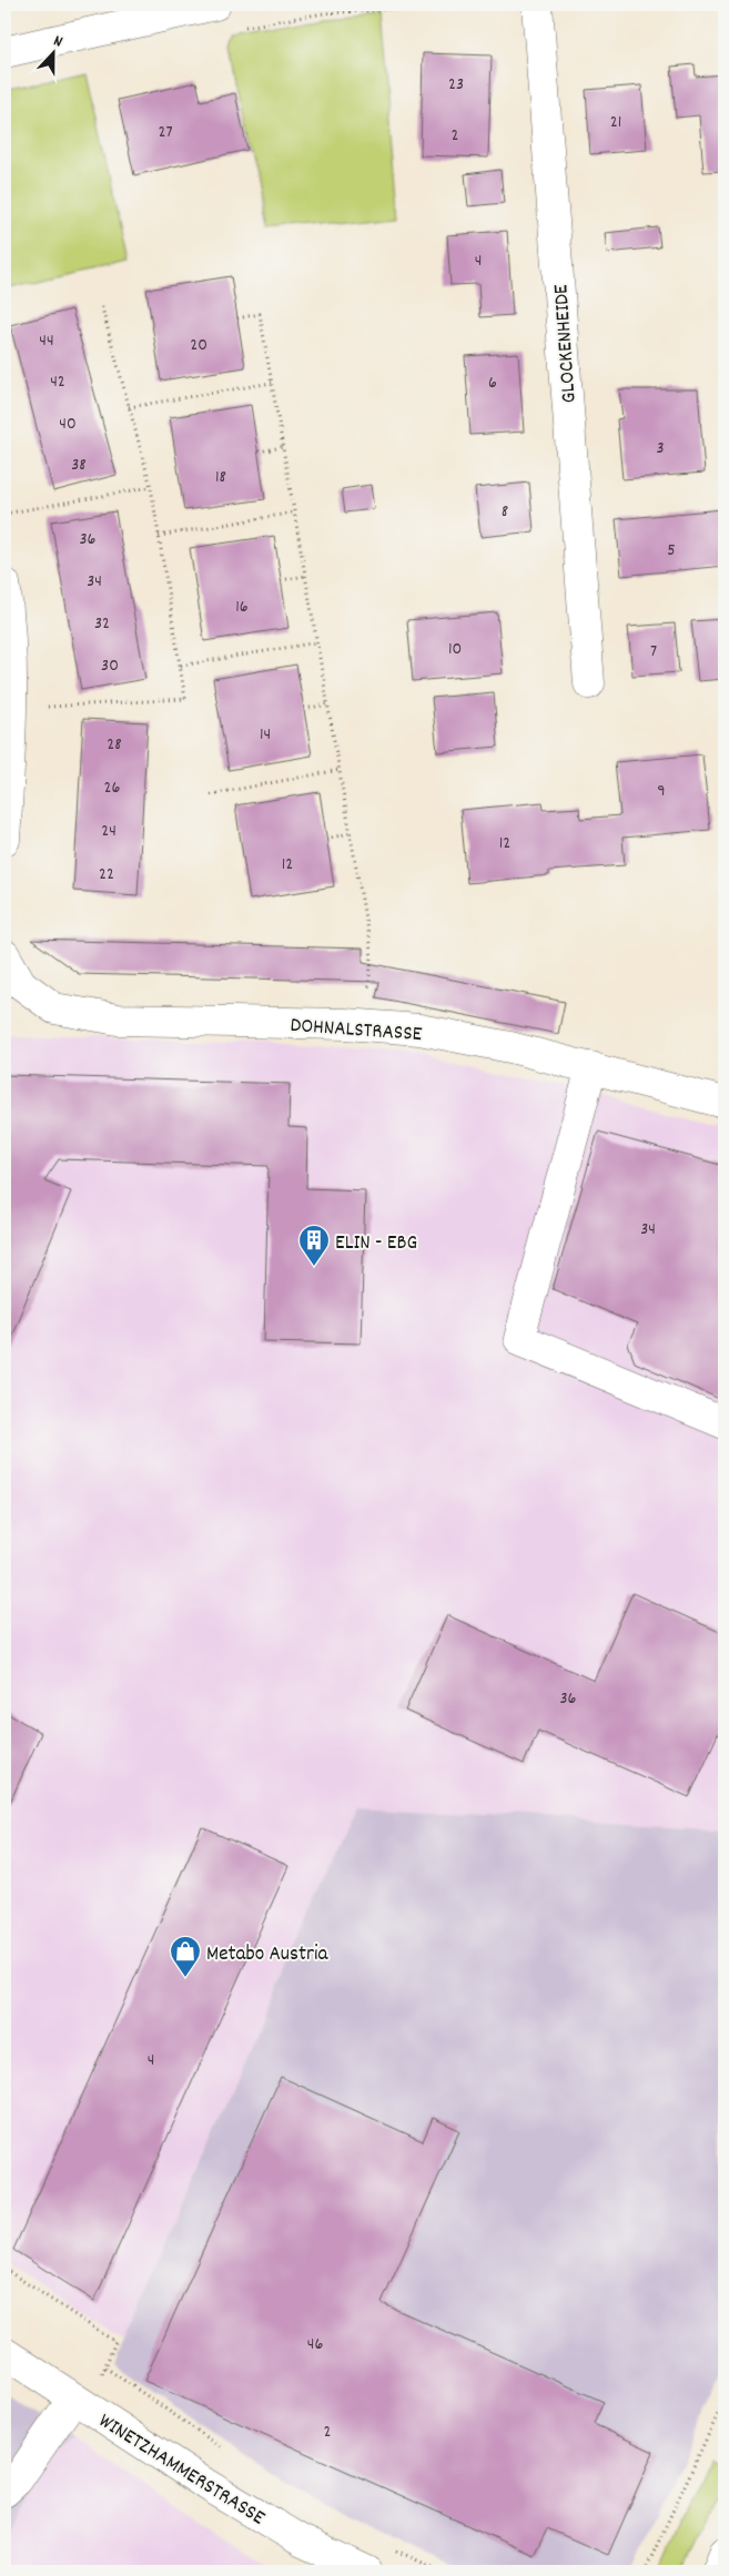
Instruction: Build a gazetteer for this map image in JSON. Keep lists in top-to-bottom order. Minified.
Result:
{"streets":{"street":["GLOCKENHEIDE","DOHNALSTRASSE","WINETZHAMMERSTRASSE"]},"places":{"building":["ELIN - EBG"],"shop":["Metabo Austria"]},"house_numbers":["23","21","27","2","4","44","20","42","6","40","3","38","18","8","36","5","34","16","32","10","7","30","14","28","26","9","24","12","12","22","34","36","4","46","2"],"north":"top"}
